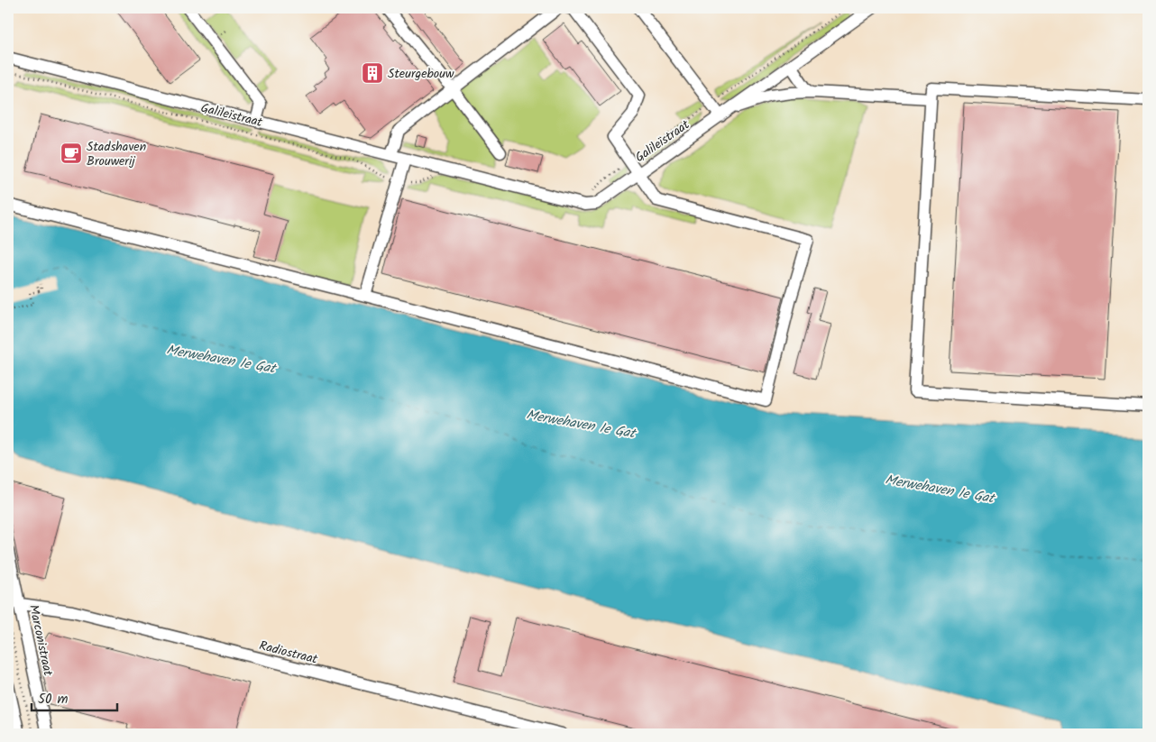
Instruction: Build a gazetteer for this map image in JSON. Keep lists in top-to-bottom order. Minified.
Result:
{"streets":{"street":["Galileïstraat","Marconistraat","Radiostraat"]},"crossings":[["Marconistraat","Radiostraat"]],"water":["Merwehaven 1e Gat"],"places":{"building":["Steurgebouw"],"cafe":["Stadshaven Brouwerij"]},"scale_bar":"50 m"}
